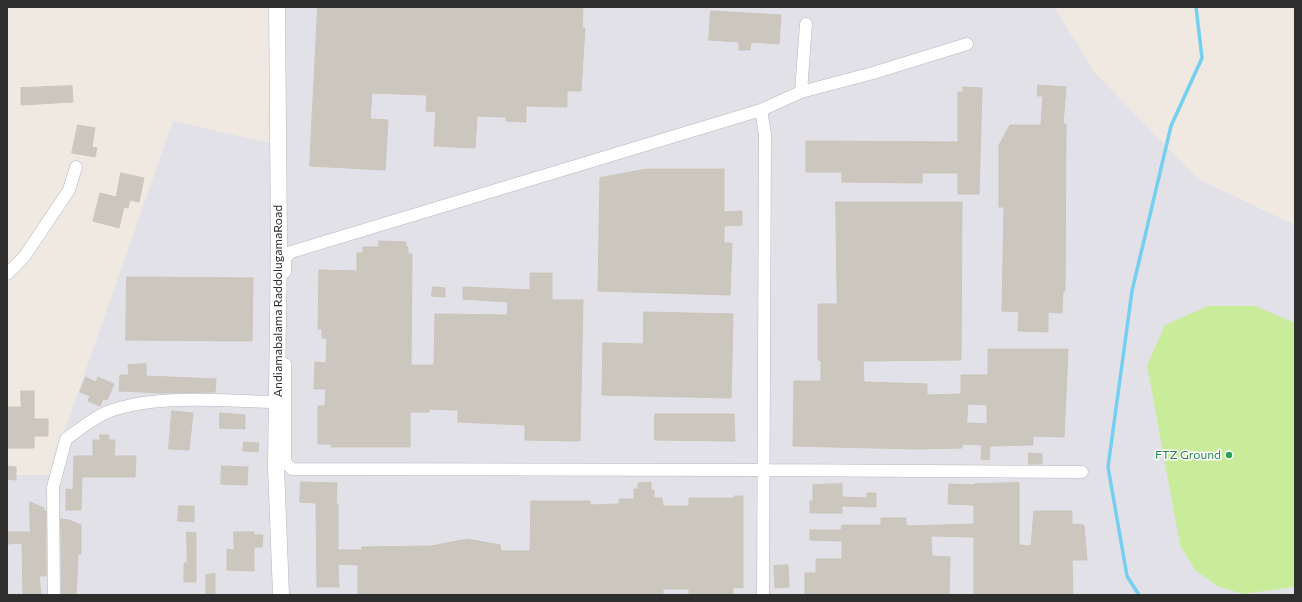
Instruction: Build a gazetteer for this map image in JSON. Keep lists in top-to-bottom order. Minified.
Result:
{"streets":{"street":["Andiamabalama RaddolugamaRoad"]},"places":["FTZ Ground"]}
